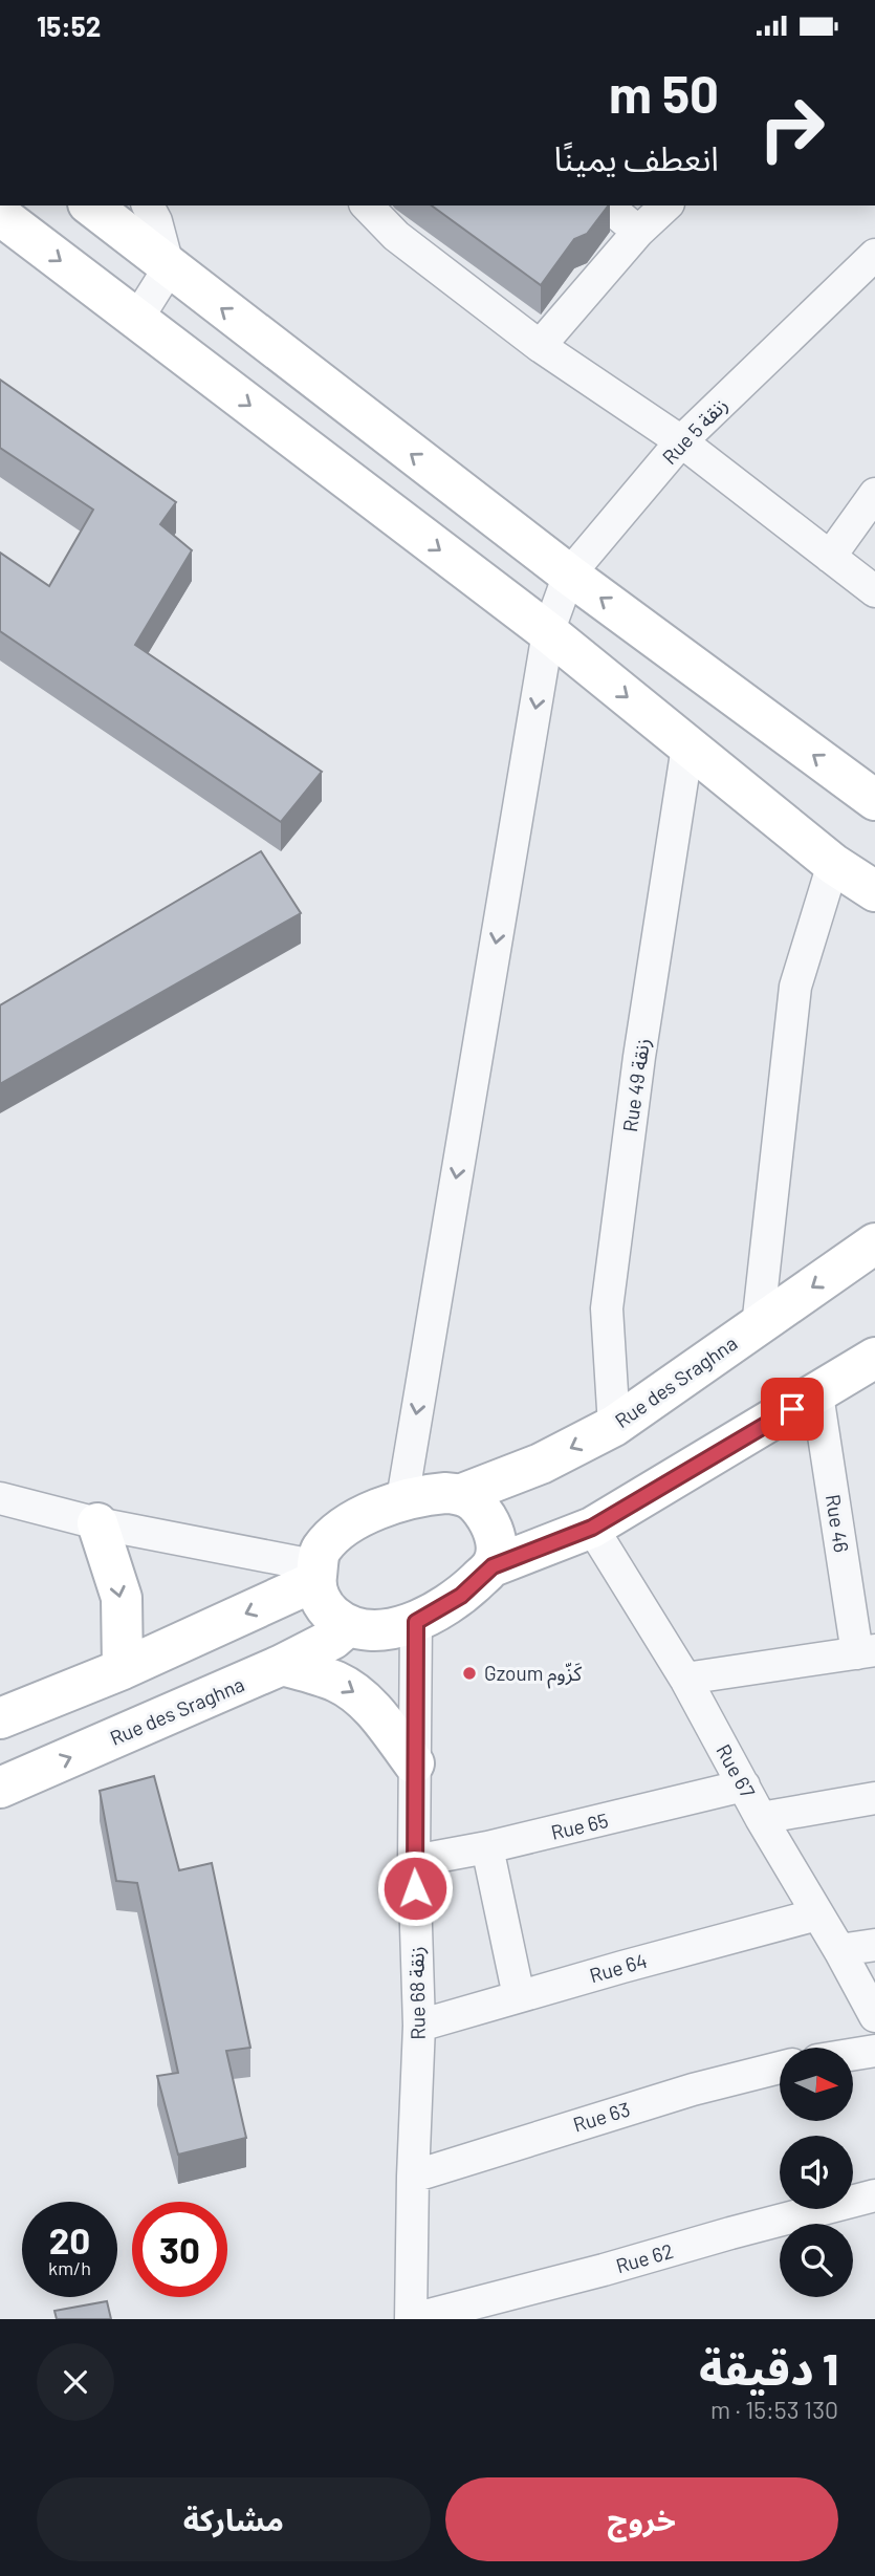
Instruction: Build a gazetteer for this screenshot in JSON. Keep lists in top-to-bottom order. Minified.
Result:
{"streets":{"street":["Rue 5 زنقة","Rue 49 زنقة","Rue des Sraghna","Rue 46","Rue 67","Rue 65","Rue 64","Rue 68 زنقة","Rue 63","Rue 62"]},"crossings":[["Rue 5 زنقة","Rue des Sraghna"],["Rue 5 زنقة","Rue 68 زنقة"],["Rue 49 زنقة","Rue des Sraghna"],["Rue des Sraghna","Rue 68 زنقة"],["Rue 67","Rue 65"],["Rue 67","Rue 64"],["Rue 65","Rue 68 زنقة"],["Rue 64","Rue 68 زنقة"],["Rue 68 زنقة","Rue 63"],["Rue 68 زنقة","Rue 62"]],"one_way":["Rue 5 زنقة"],"places":["Gzoum كَزّوم"],"north":"right","page":{"status":"15:52","turn":["50 m","انعطف يمينًا"],"speed":"20 km/h","limit":"30","heading":["1 دقيقة","130 m · 15:53"],"buttons":["خروج","مشاركة"]}}
